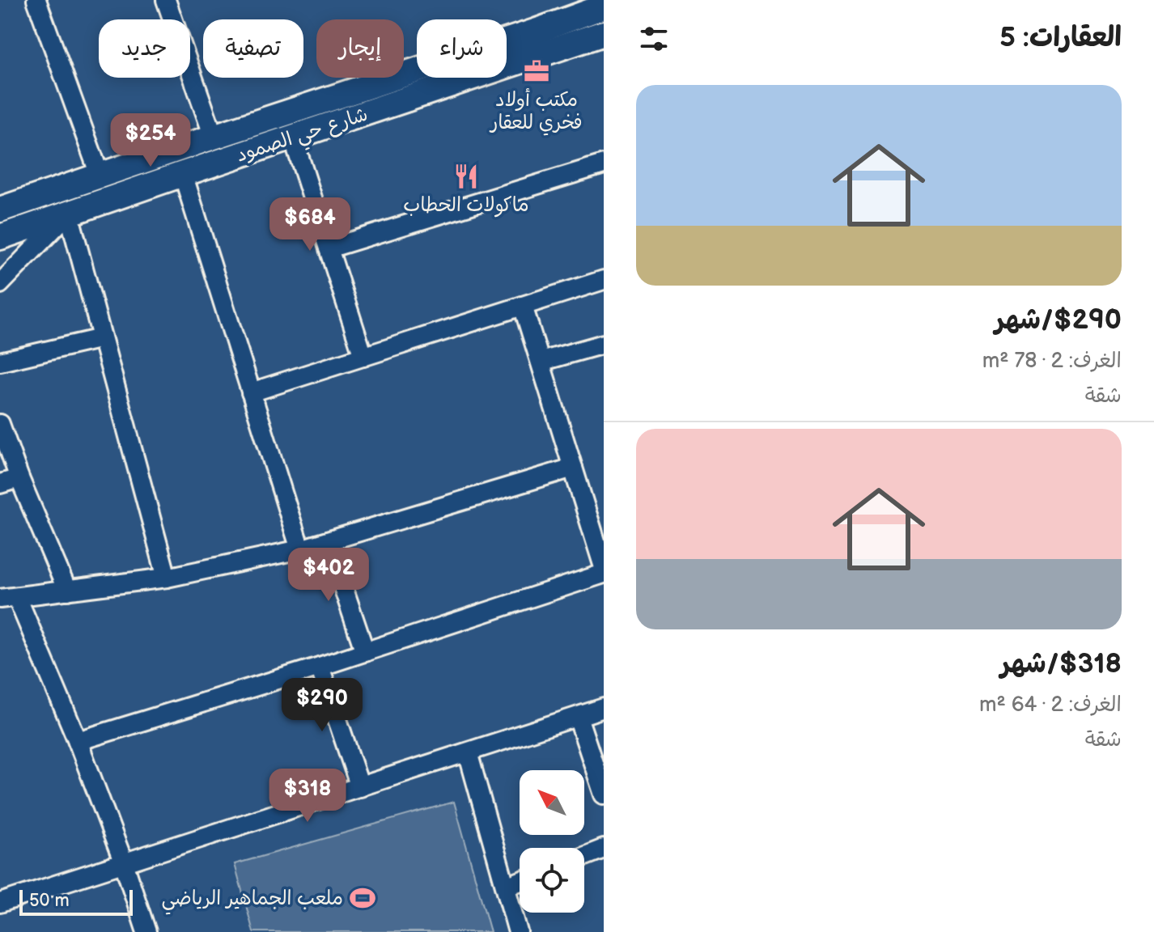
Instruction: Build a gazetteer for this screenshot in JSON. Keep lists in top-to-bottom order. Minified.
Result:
{"streets":{"street":["شارع حي الصمود"]},"places":{"office":["مكتب أولاد فخري للعقار"],"restaurant":["ماكولات الحطاب"],"sports":["ملعب الجماهير الرياضي"]},"scale_bar":"50 m","north":"top left","page":{"heading":"العقارات: 5","chip":["شراء","إيجار","تصفية","جديد"],"list":[{"name":"$290/شهر","note":"الغرف: 2 · 78 m² · شقة"},{"name":"$318/شهر","note":"الغرف: 2 · 64 m² · شقة"}],"price":["$254","$684","$402","$290","$318"],"scale":"50 m"}}
